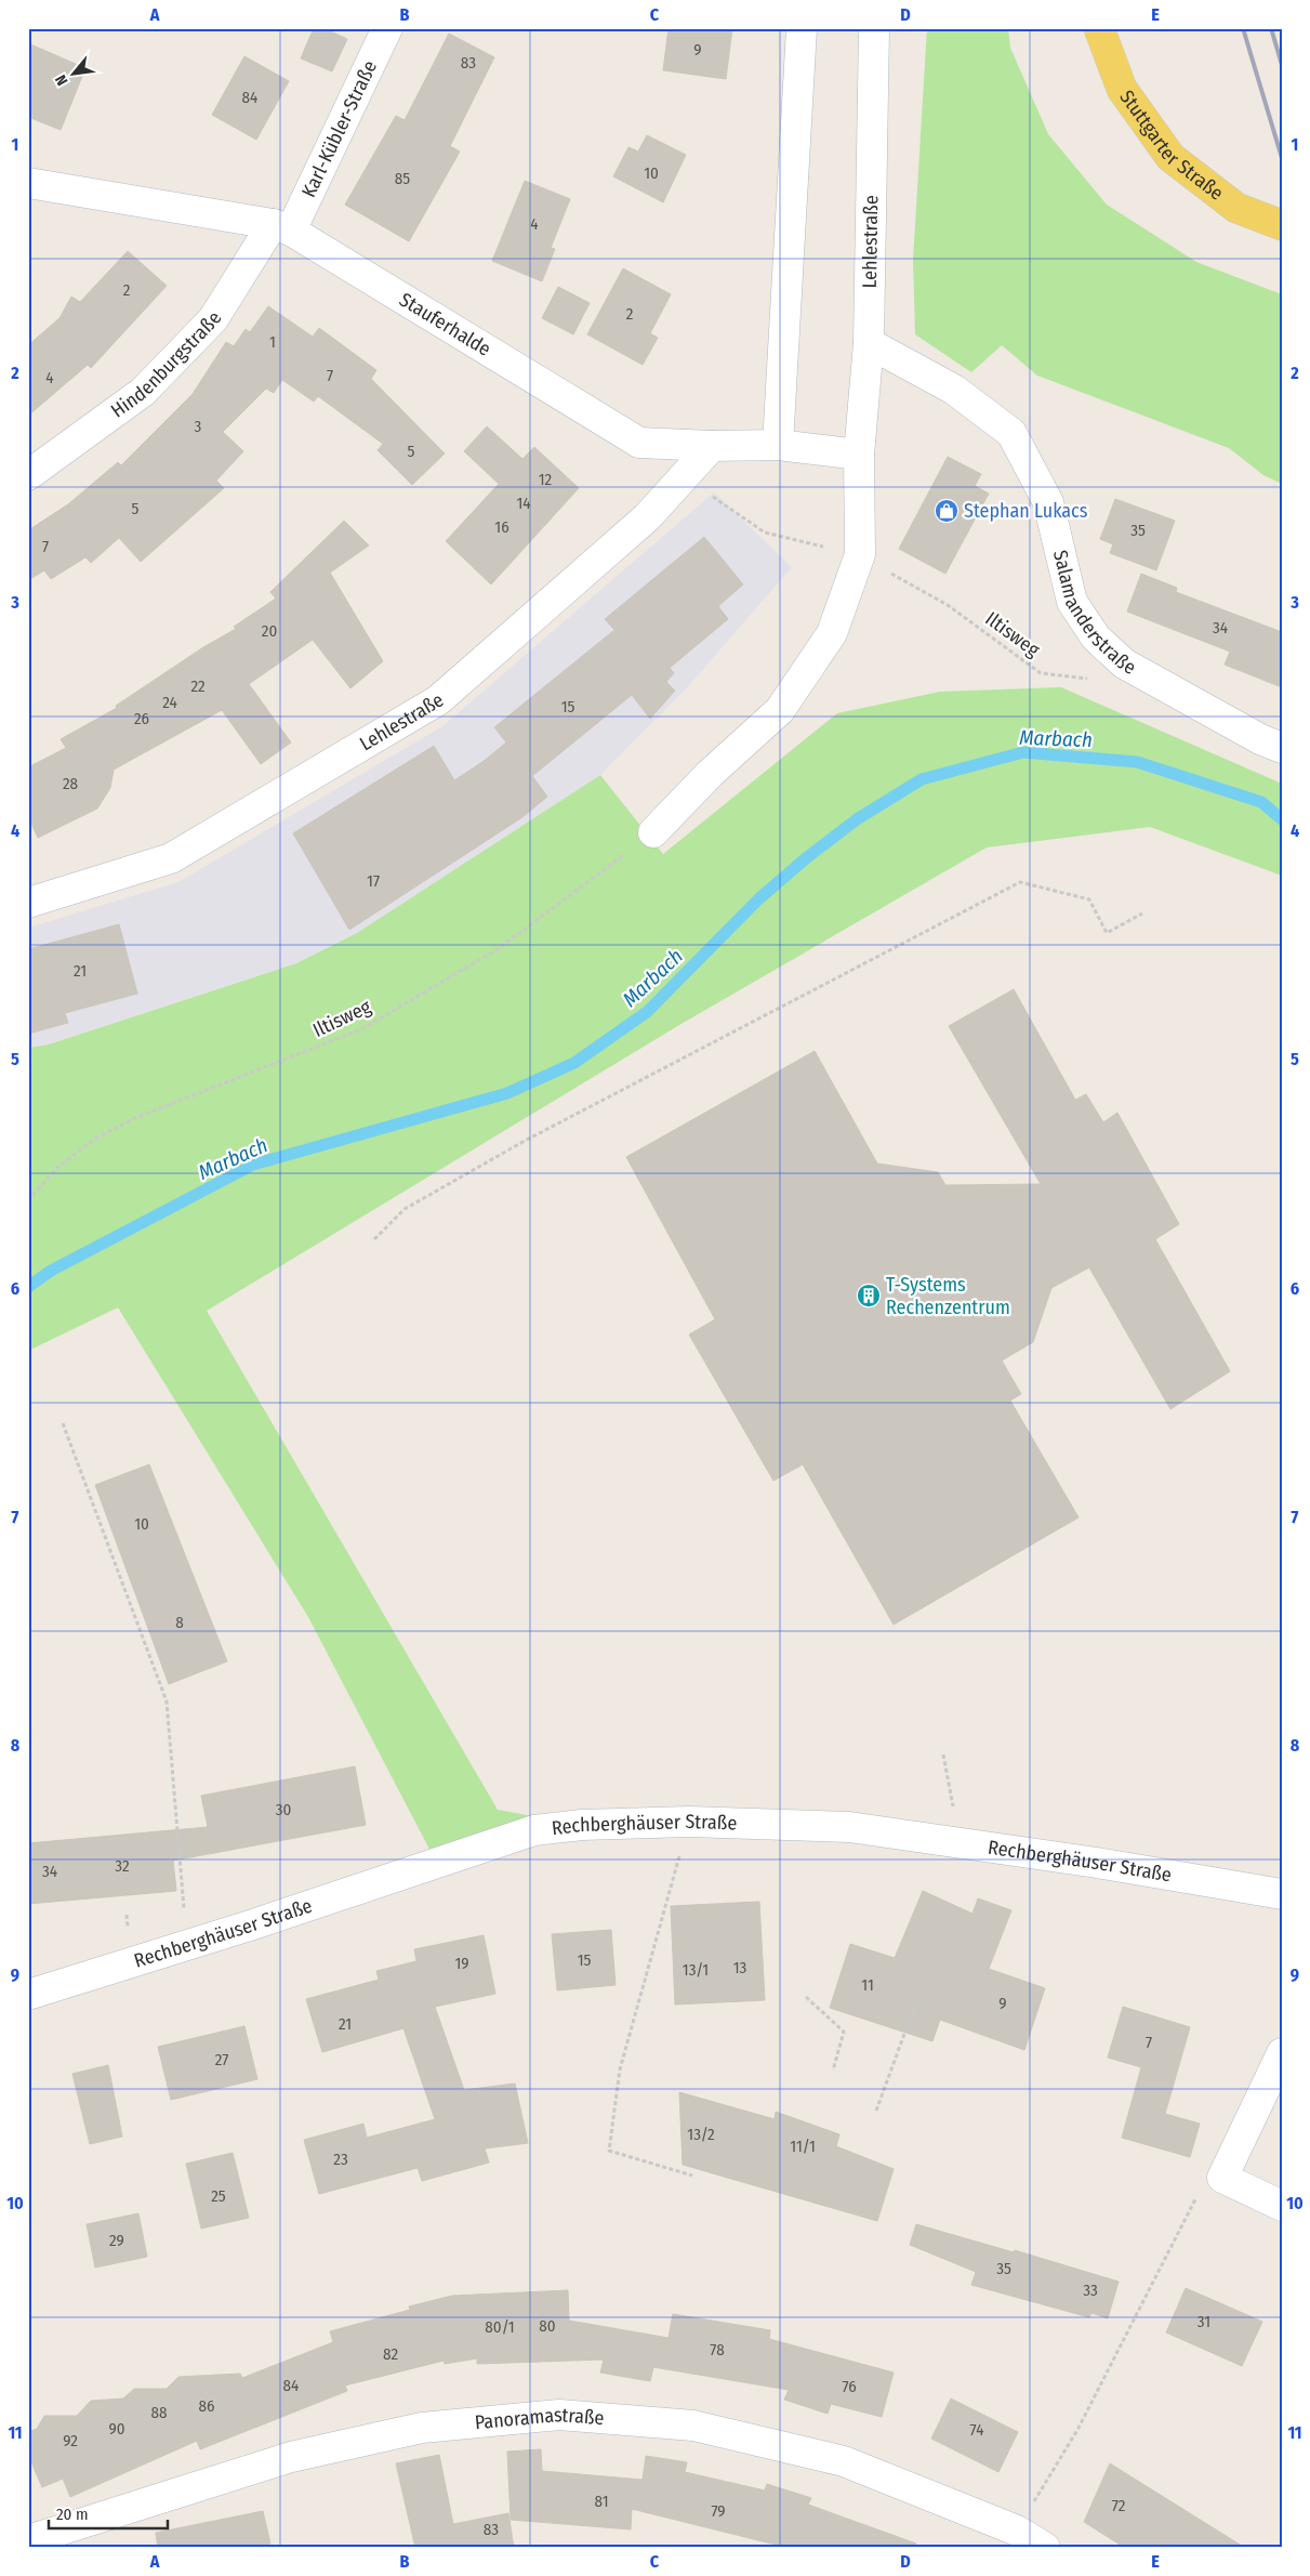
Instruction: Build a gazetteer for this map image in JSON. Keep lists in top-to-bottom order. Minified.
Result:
{"streets":{"main road":["Stuttgarter Straße"],"street":["Karl-Kübler-Straße","Lehlestraße","Stauferhalde","Hindenburgstraße","Salamanderstraße","Rechberghäuser Straße","Panoramastraße"],"path":["Iltisweg"]},"crossings":[["Karl-Kübler-Straße","Stauferhalde"],["Karl-Kübler-Straße","Hindenburgstraße"],["Lehlestraße","Stauferhalde"],["Lehlestraße","Salamanderstraße"],["Lehlestraße","Iltisweg"],["Stauferhalde","Hindenburgstraße"]],"water":["Marbach"],"places":{"shop":["Stephan Lukacs"],"building":["T-Systems Rechenzentrum"]},"house_numbers":["9","83","84","10","85","4","2","2","1","7","4","3","5","12","14","5","16","35","7","34","20","22","24","15","26","28","17","21","10","8","30","32","34","15","19","13","13/1","11","9","21","7","27","13/2","11/1","23","25","29","35","33","31","80","80/1","78","82","84","76","86","88","90","74","92","81","72","79","83"],"scale_bar":"20 m","north":"bottom left","grid":{"columns":["A","B","C","D","E"],"rows":["1","2","3","4","5","6","7","8","9","10","11"]}}
